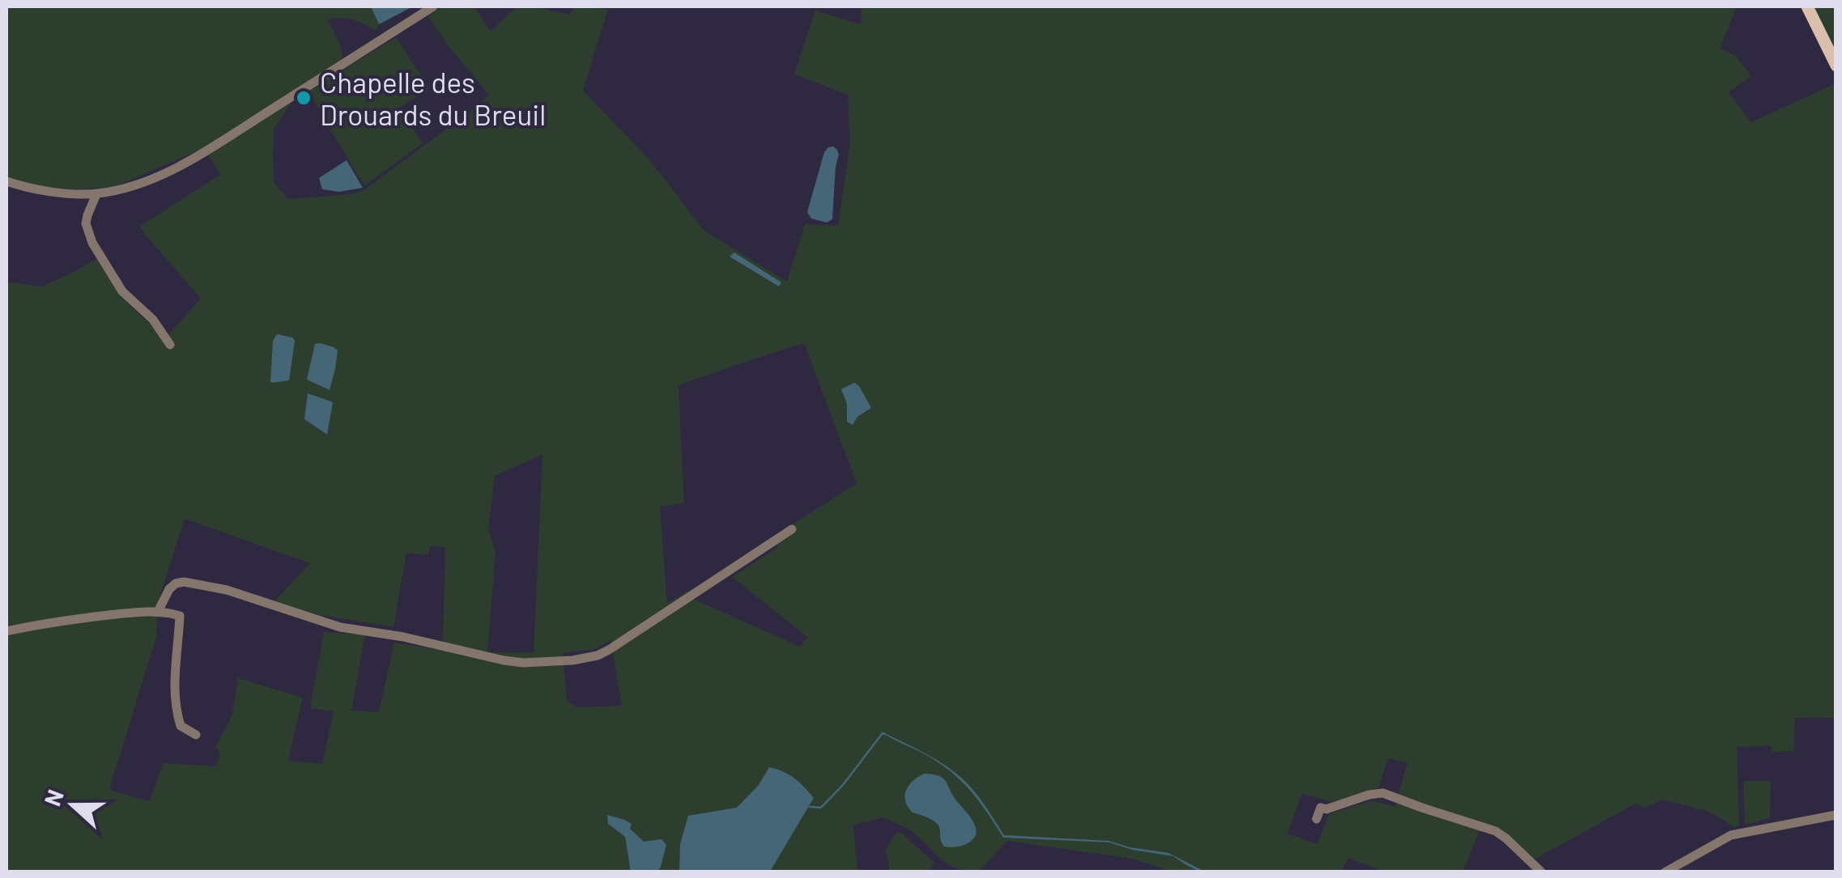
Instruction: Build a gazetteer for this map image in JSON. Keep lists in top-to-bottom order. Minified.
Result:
{"places":["Chapelle des Drouards du Breuil"],"north":"left"}
